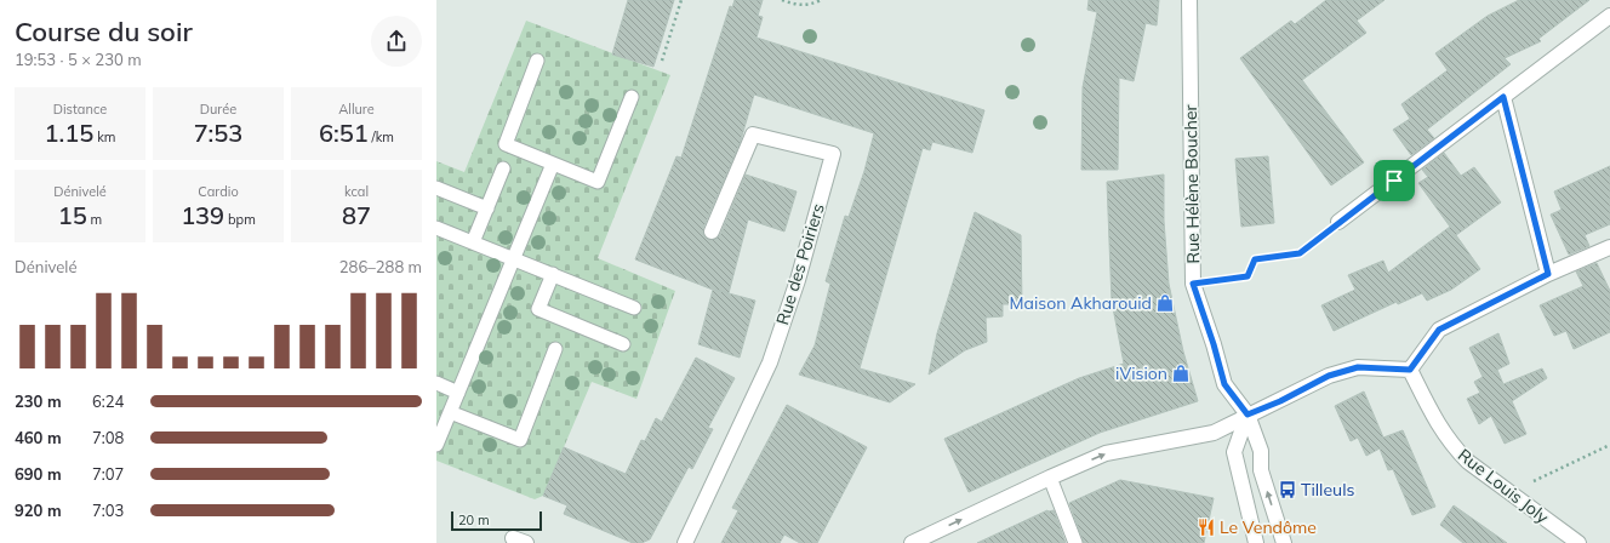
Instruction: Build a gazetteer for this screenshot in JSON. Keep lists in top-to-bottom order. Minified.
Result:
{"streets":{"street":["Rue Hélène Boucher","Rue des Poiriers","Rue Louis Joly"]},"places":{"shop":["Maison Akharouid","iVision"],"bus stop":["Tilleuls"],"restaurant":["Le Vendôme"]},"scale_bar":"20 m","page":{"heading":["Course du soir","19:53 · 5 × 230 m"],"stats":[["Distance","1.15 km"],["Durée","7:53"],["Allure","6:51 /km"],["Dénivelé","15 m"],["Cardio","139 bpm"],["kcal","87"]],"chart":["Dénivelé","286–288 m"],"list":[{"name":"230 m","note":"6:24"},{"name":"460 m","note":"7:08"},{"name":"690 m","note":"7:07"},{"name":"920 m","note":"7:03"}],"scale":"20 m"}}
